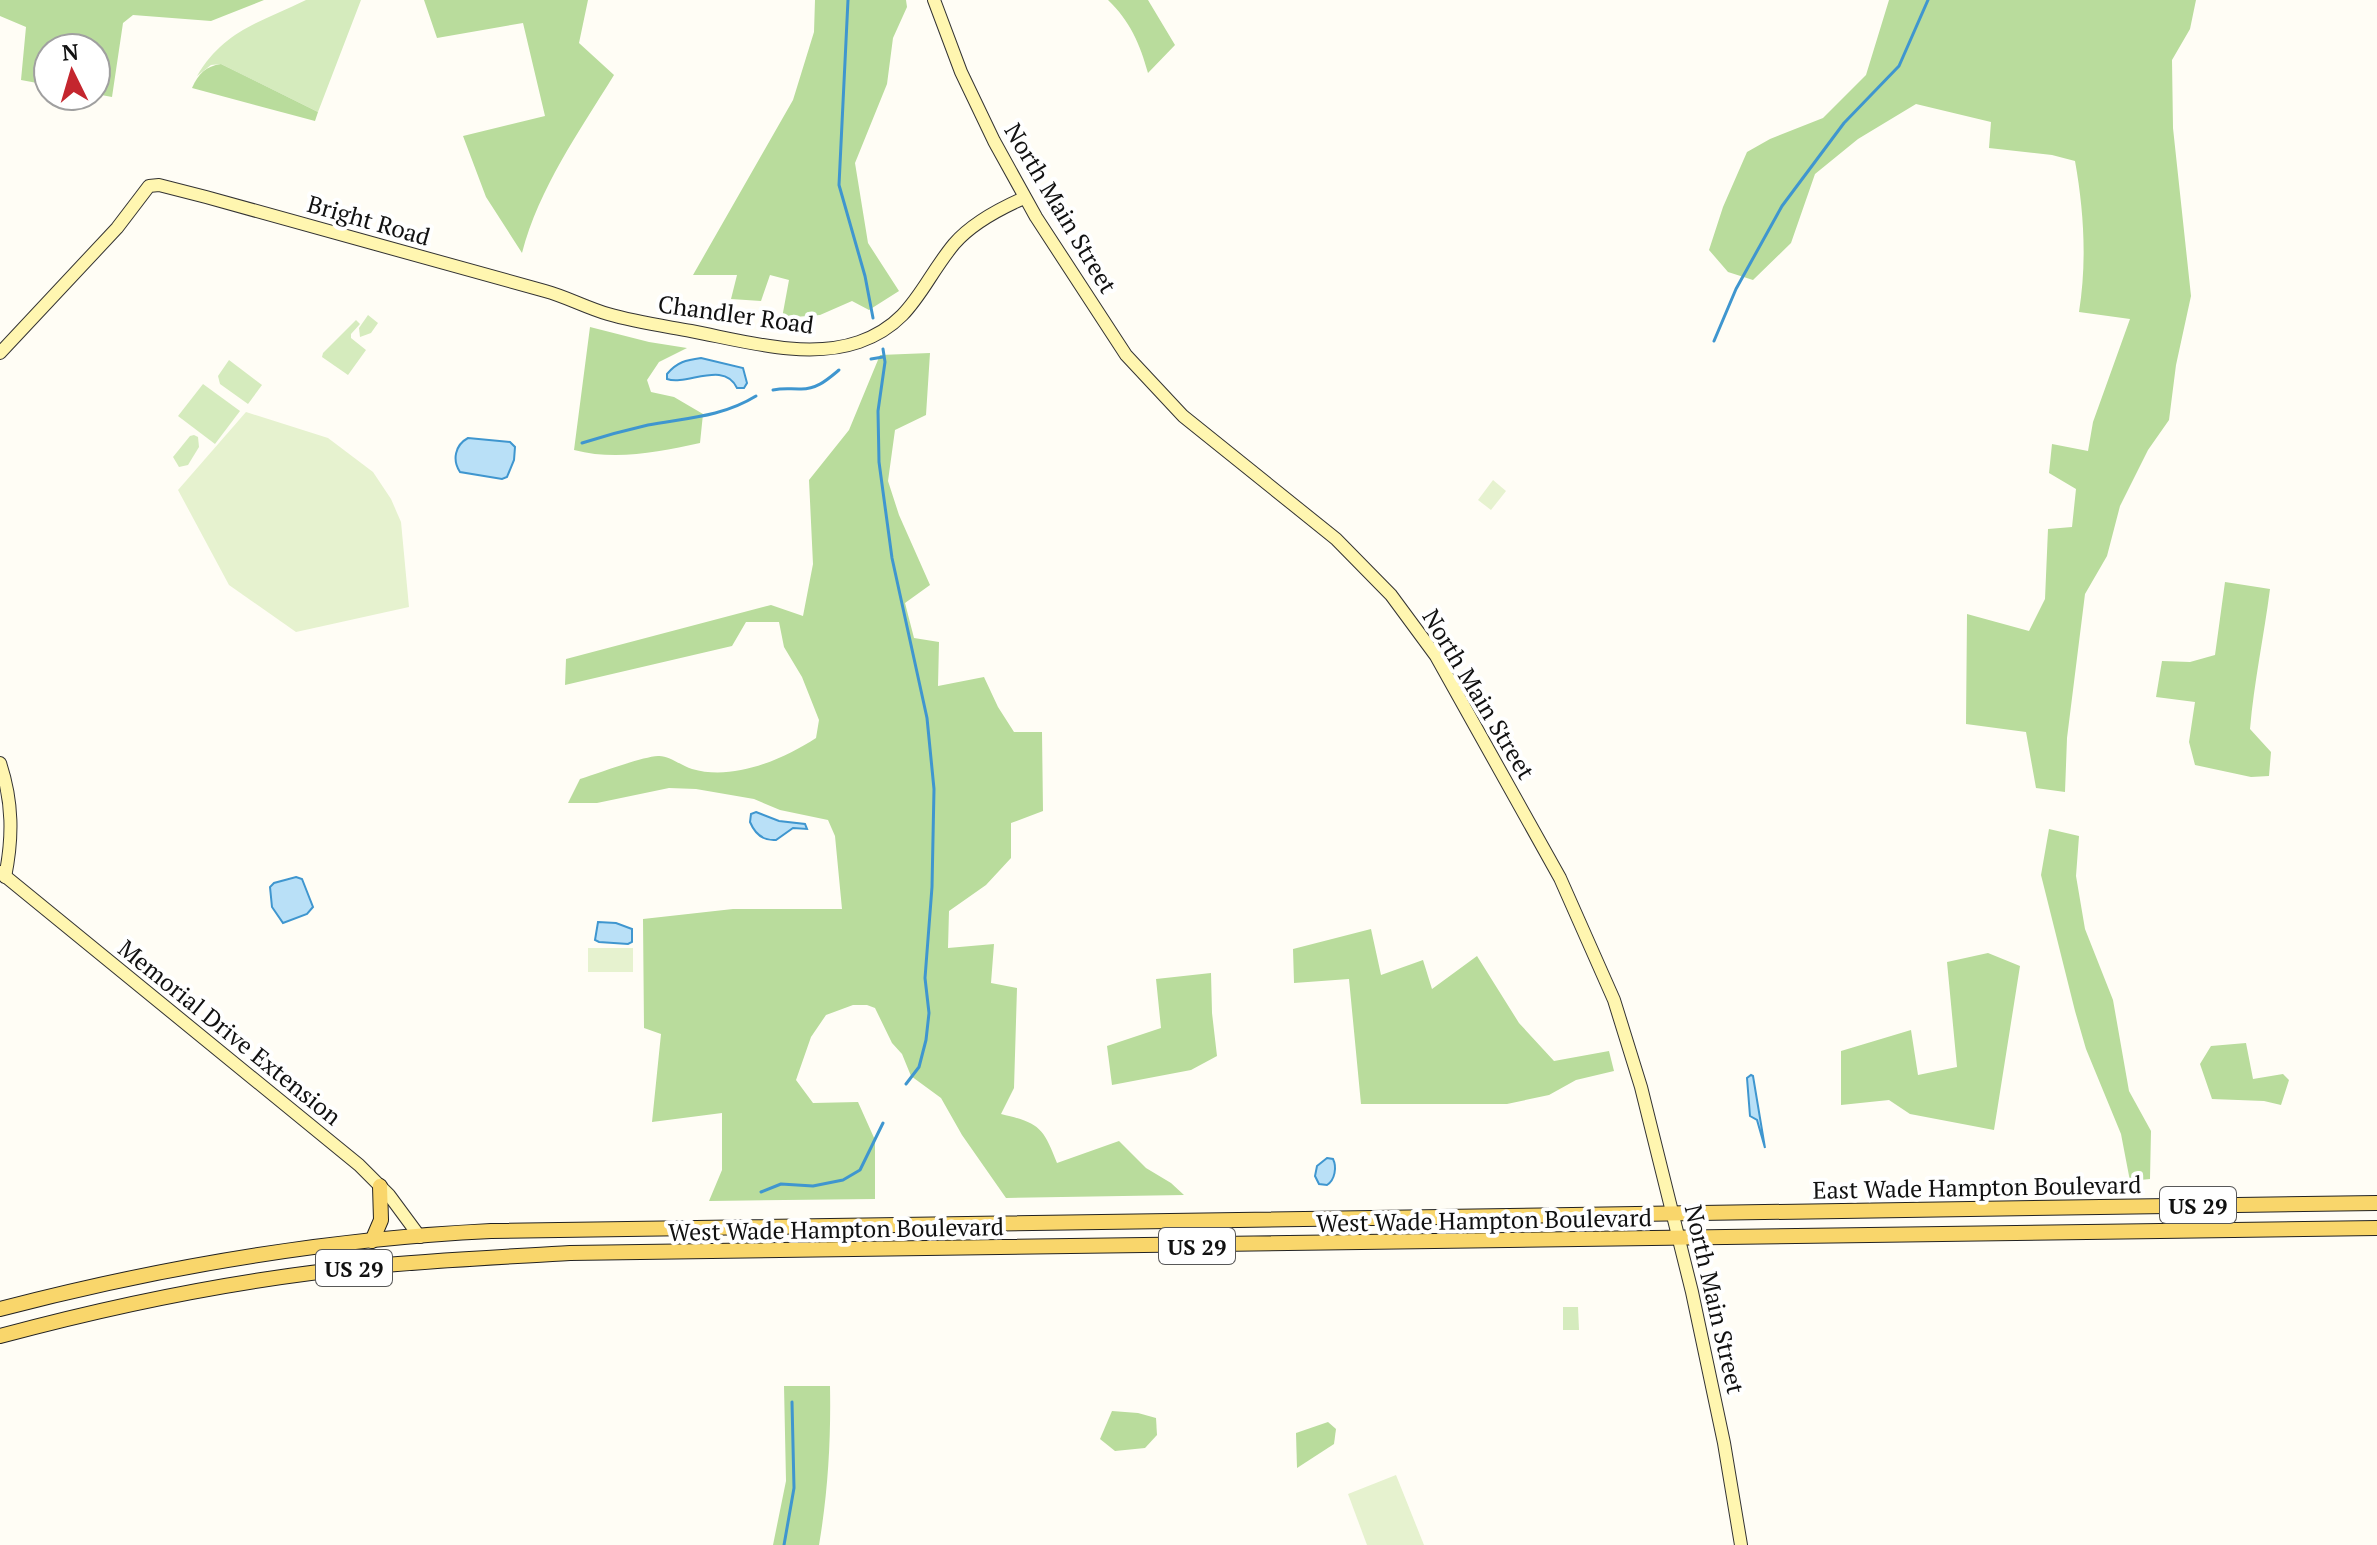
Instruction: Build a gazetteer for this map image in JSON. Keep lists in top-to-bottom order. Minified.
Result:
{"streets":{"main road":["East Wade Hampton Boulevard","US 29","West Wade Hampton Boulevard"],"street":["North Main Street","Bright Road","Chandler Road","Memorial Drive Extension"]},"crossings":[["North Main Street","Chandler Road"],["North Main Street","East Wade Hampton Boulevard"],["North Main Street","West Wade Hampton Boulevard"],["Bright Road","Chandler Road"],["Memorial Drive Extension","West Wade Hampton Boulevard"],["East Wade Hampton Boulevard","West Wade Hampton Boulevard"]],"north":"top"}
